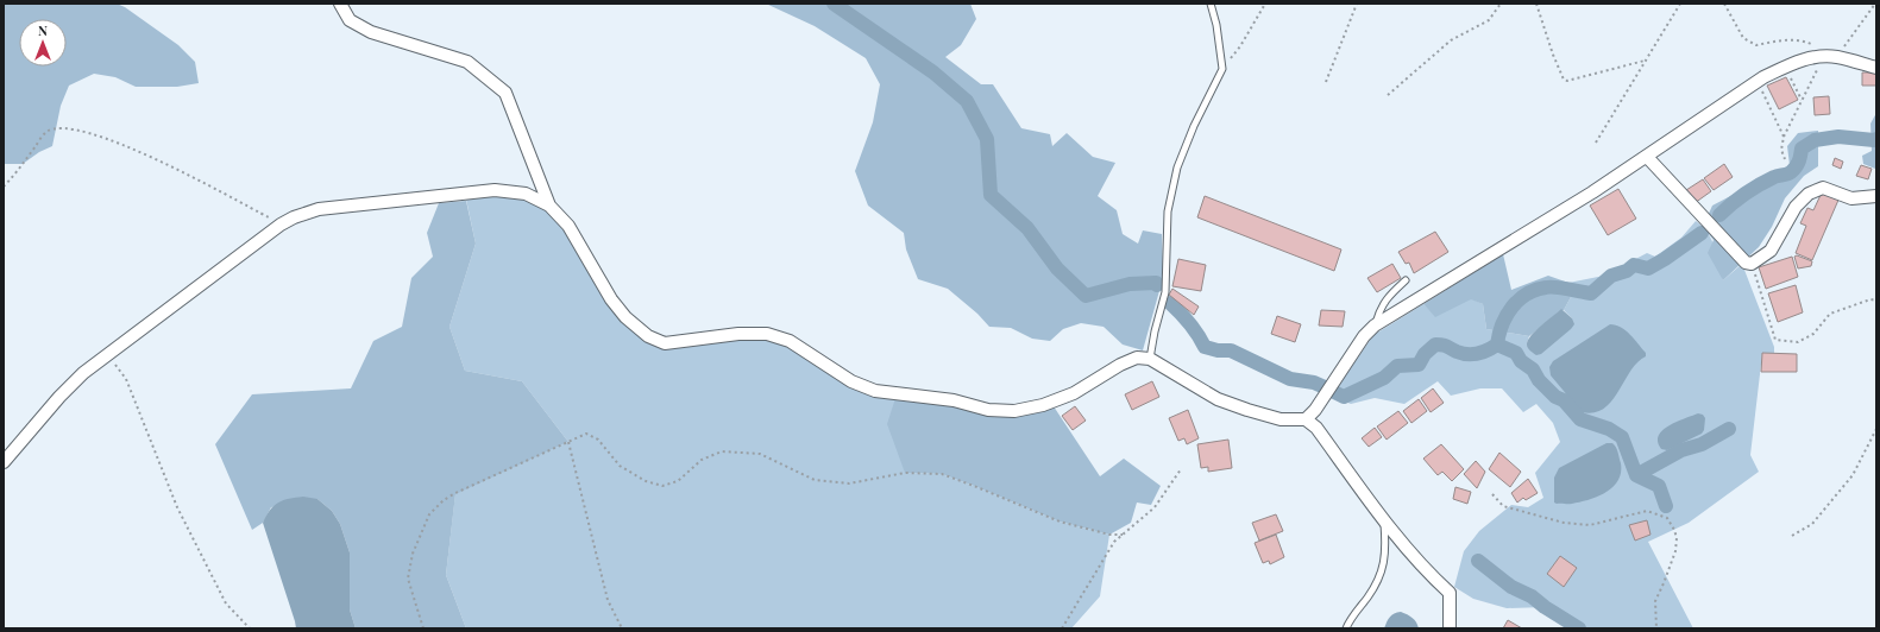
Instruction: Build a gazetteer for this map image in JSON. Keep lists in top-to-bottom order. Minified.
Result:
{"north":"top"}
